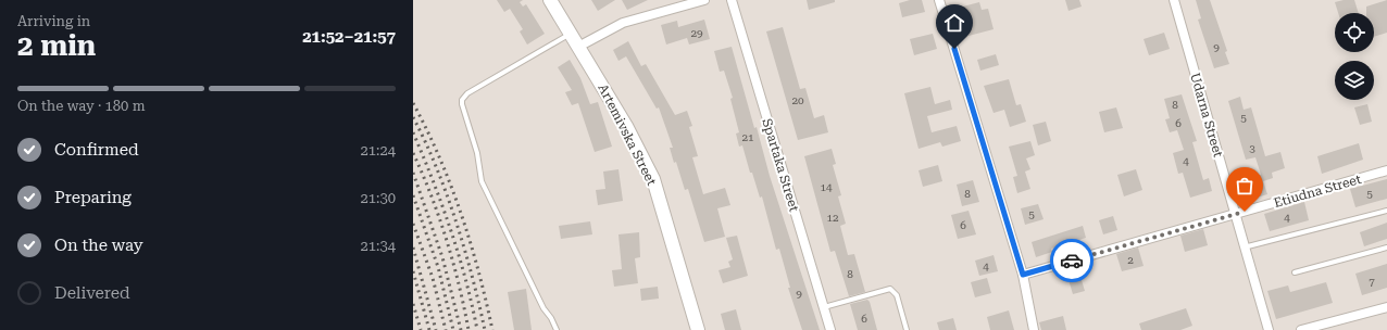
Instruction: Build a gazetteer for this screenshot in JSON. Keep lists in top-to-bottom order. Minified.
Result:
{"streets":{"main road":["Artemivska Street"],"street":["Udarna Street","Spartaka Street","Etiudna Street"]},"crossings":[["Udarna Street","Etiudna Street"]],"house_numbers":["29","9","20","8","5","6","21","3","4","14","8","5","5","12","4","6","2","4","8","7","9","6"],"page":{"heading":["2 min","Arriving in","21:52–21:57"],"bar":"On the way · 180 m","list":[["Confirmed","21:24"],["Preparing","21:30"],["On the way","21:34"],"Delivered"]}}
